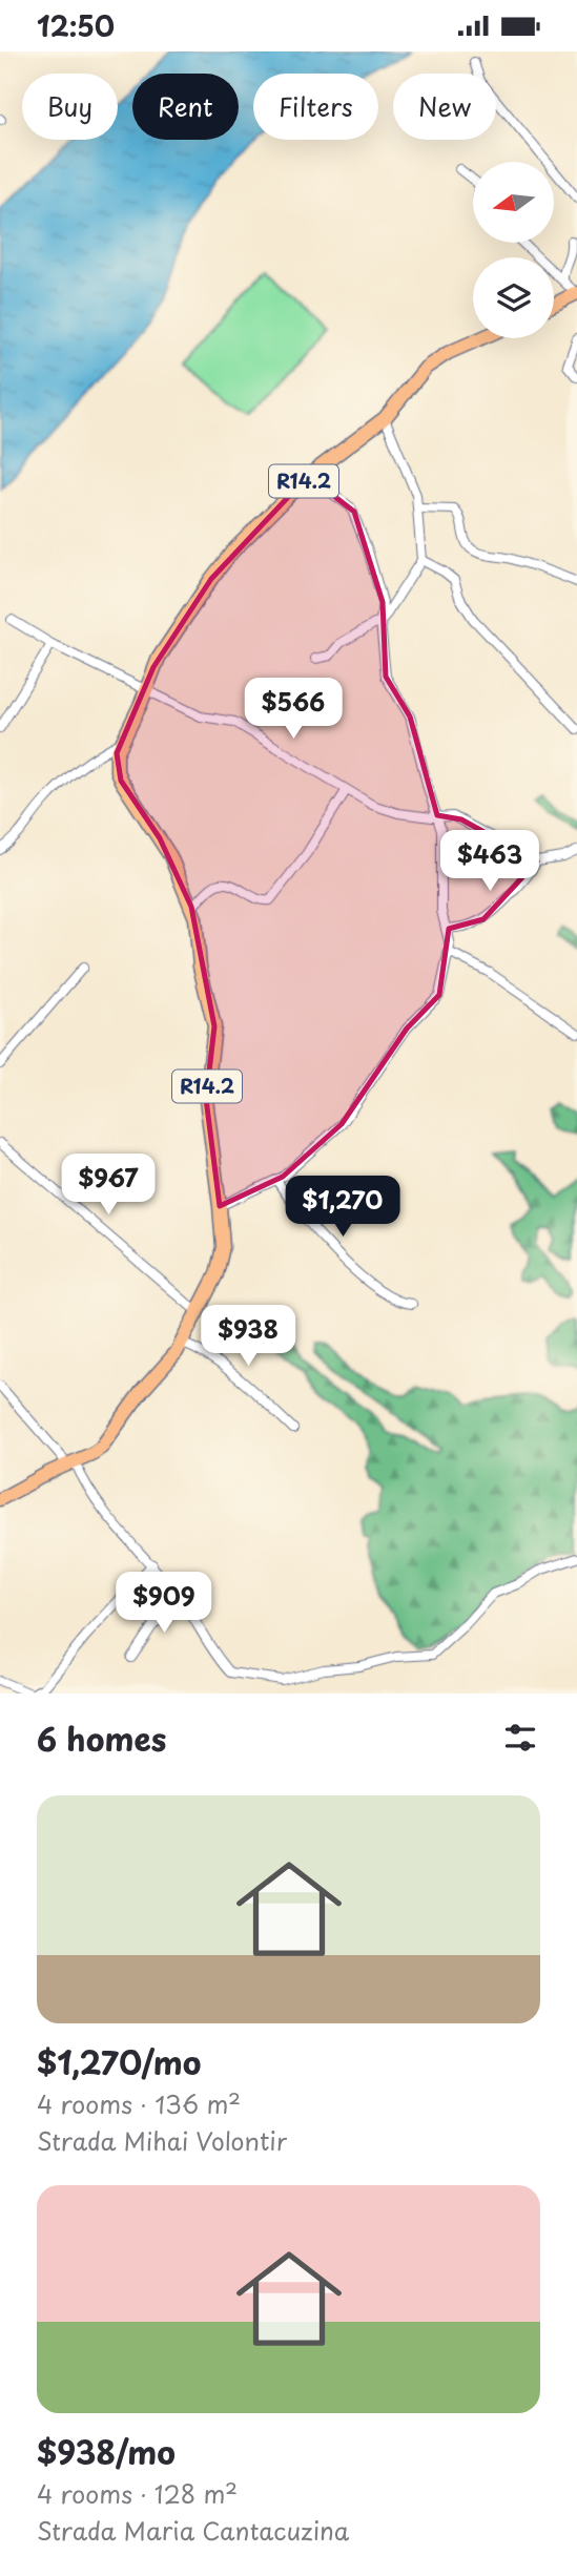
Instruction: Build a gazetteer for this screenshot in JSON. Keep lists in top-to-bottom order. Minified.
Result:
{"streets":{"main road":["R14.2"]},"north":"left","page":{"status":"12:50","chip":["Buy","Rent","Filters","New"],"price":["$566","$463","$967","$1,270","$938","$909"],"heading":"6 homes","list":[{"name":"$1,270/mo","note":"4 rooms · 136 m² · Strada Mihai Volontir"},{"name":"$938/mo","note":"4 rooms · 128 m² · Strada Maria Cantacuzina"}]}}
